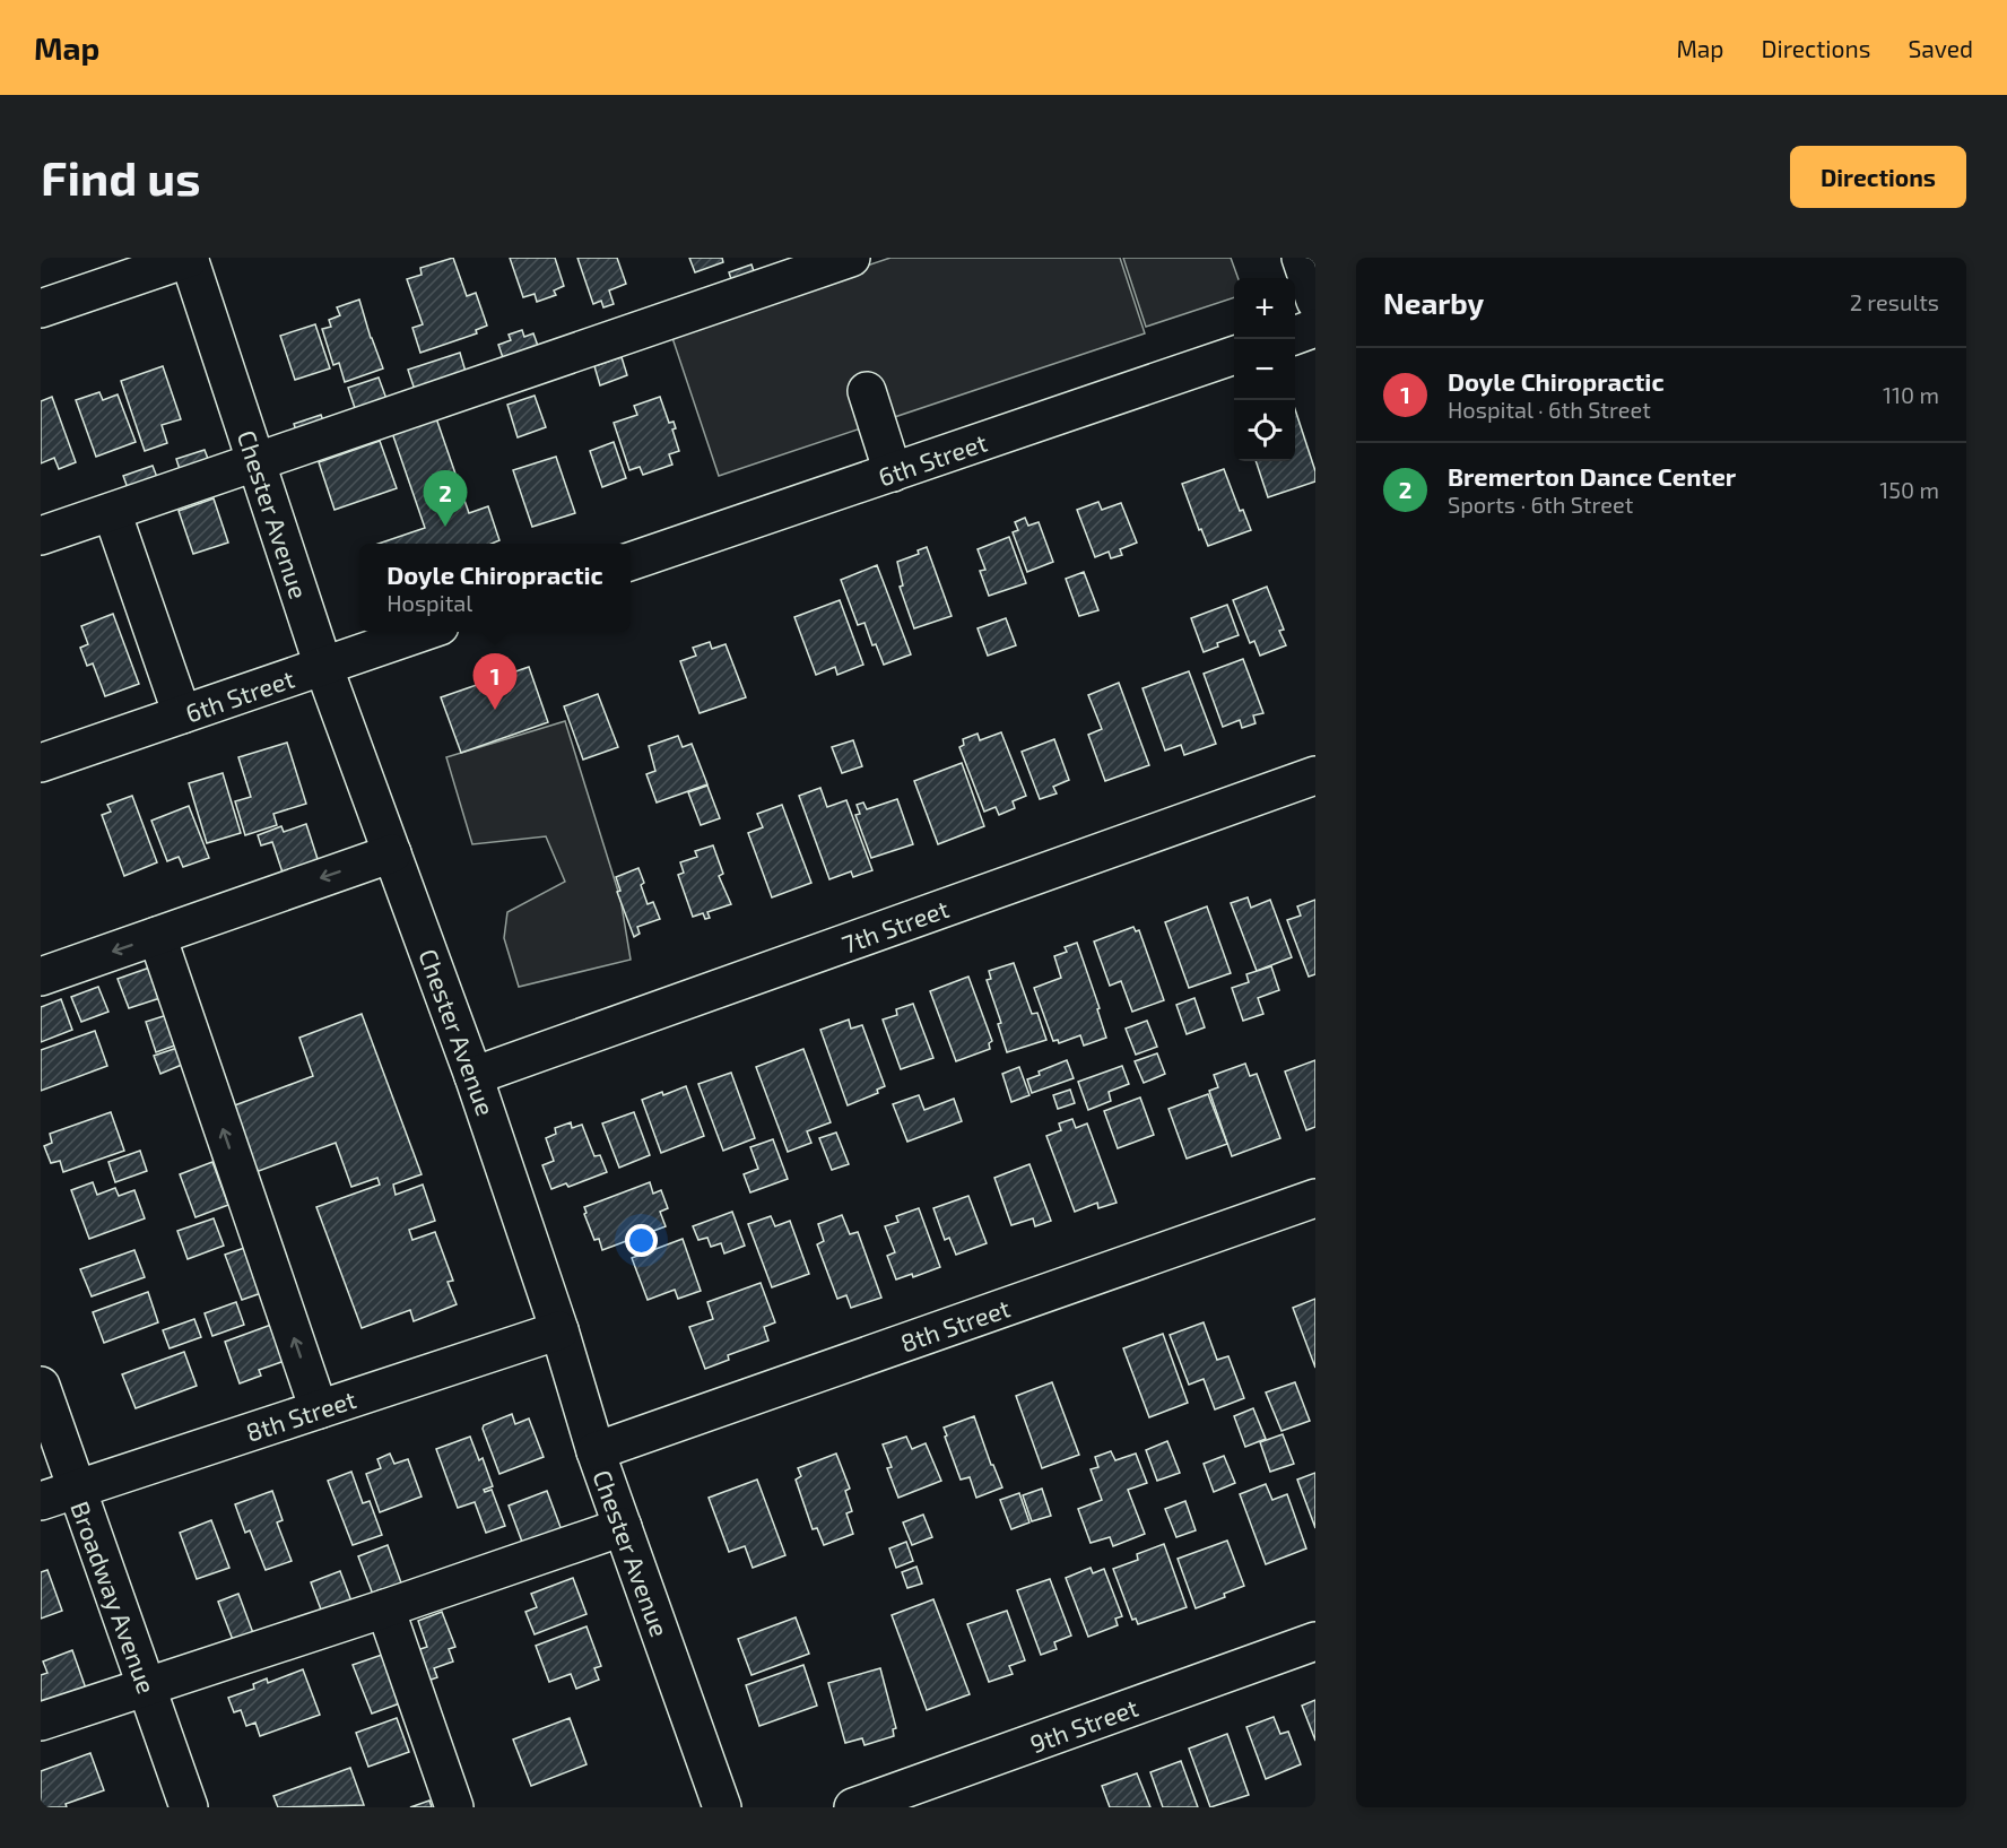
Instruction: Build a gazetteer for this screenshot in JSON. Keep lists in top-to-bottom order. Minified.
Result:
{"streets":{"street":["6th Street","Chester Avenue","7th Street","8th Street","Broadway Avenue","9th Street"]},"crossings":[["6th Street","Chester Avenue"],["Chester Avenue","7th Street"],["Chester Avenue","8th Street"],["8th Street","Broadway Avenue"]],"page":{"header":"Map","nav":["Map","Directions","Saved"],"buttons":"Directions","title":"Find us","heading":["Nearby","2 results"],"map_buttons":["+","−"],"list":[{"mark":"1","name":"Doyle Chiropractic","note":"Hospital · 6th Street","value":"110 m"},{"mark":"2","name":"Bremerton Dance Center","note":"Sports · 6th Street","value":"150 m"}],"pins":["2","1"],"popup":["Doyle Chiropractic","Hospital"]}}
